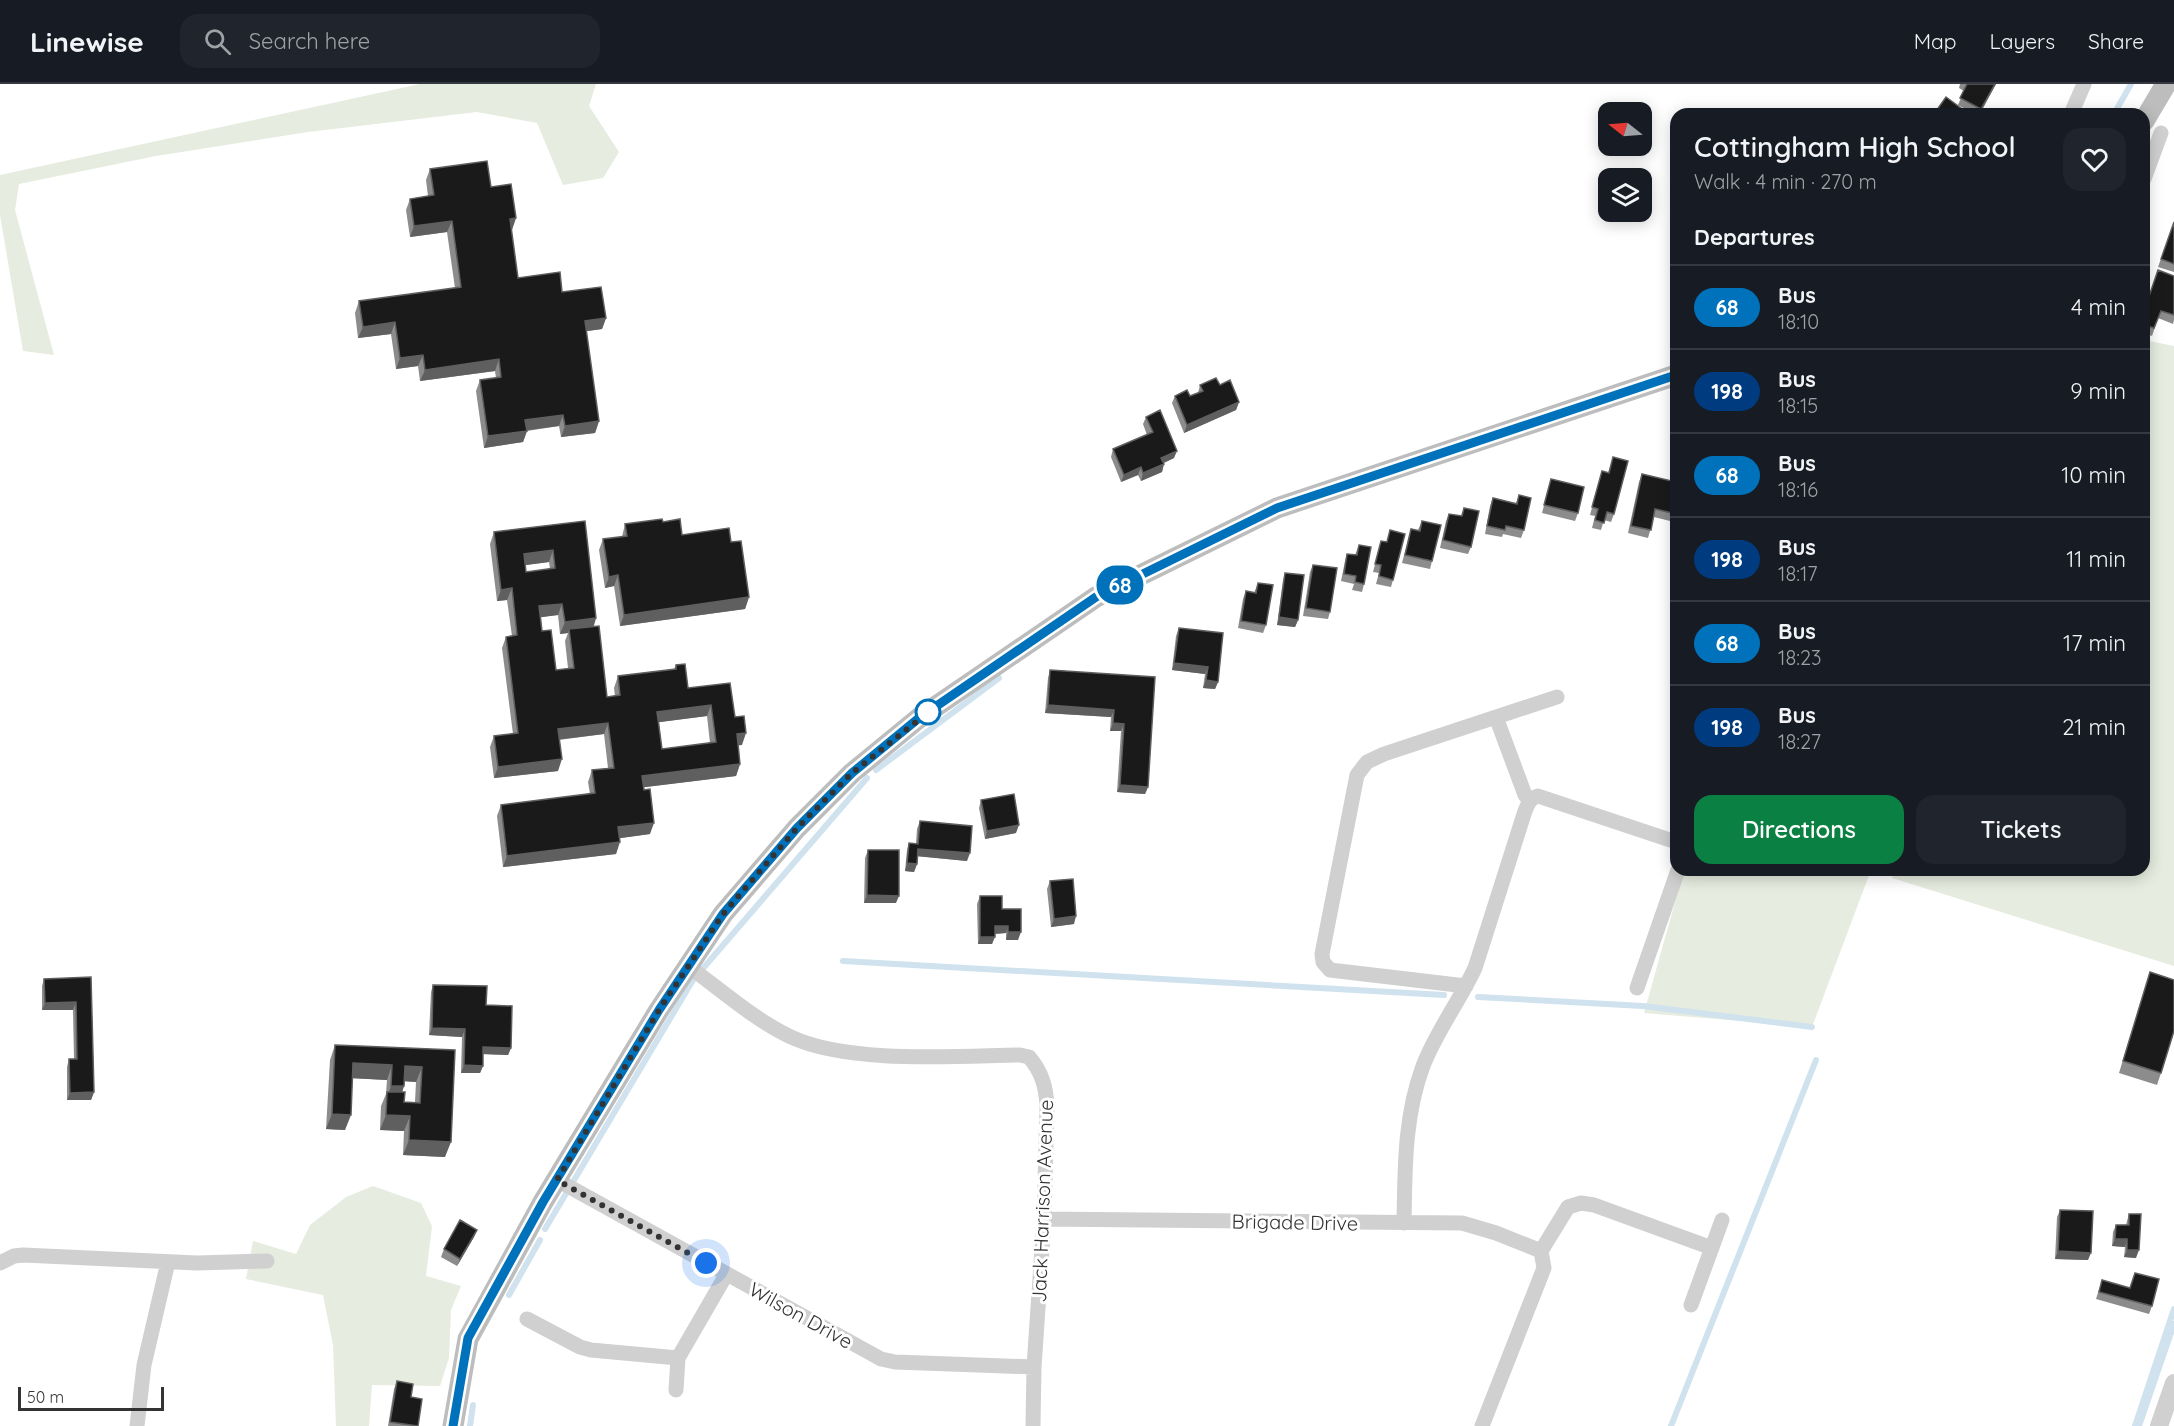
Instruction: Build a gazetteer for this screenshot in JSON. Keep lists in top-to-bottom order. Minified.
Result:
{"streets":{"street":["Jack Harrison Avenue","Brigade Drive","Wilson Drive"]},"crossings":[["Jack Harrison Avenue","Brigade Drive"],["Jack Harrison Avenue","Wilson Drive"]],"lines":["bus line 68"],"scale_bar":"50 m","north":"left","page":{"header":"Linewise","search":"Search here","nav":["Map","Layers","Share"],"on_map":"68","heading":[["Cottingham High School","Walk · 4 min · 270 m"],"Departures"],"list":[{"mark":"68","name":"Bus","note":"18:10","value":"4 min"},{"mark":"198","name":"Bus","note":"18:15","value":"9 min"},{"mark":"68","name":"Bus","note":"18:16","value":"10 min"},{"mark":"198","name":"Bus","note":"18:17","value":"11 min"},{"mark":"68","name":"Bus","note":"18:23","value":"17 min"},{"mark":"198","name":"Bus","note":"18:27","value":"21 min"}],"buttons":["Directions","Tickets"],"scale":"50 m"}}
